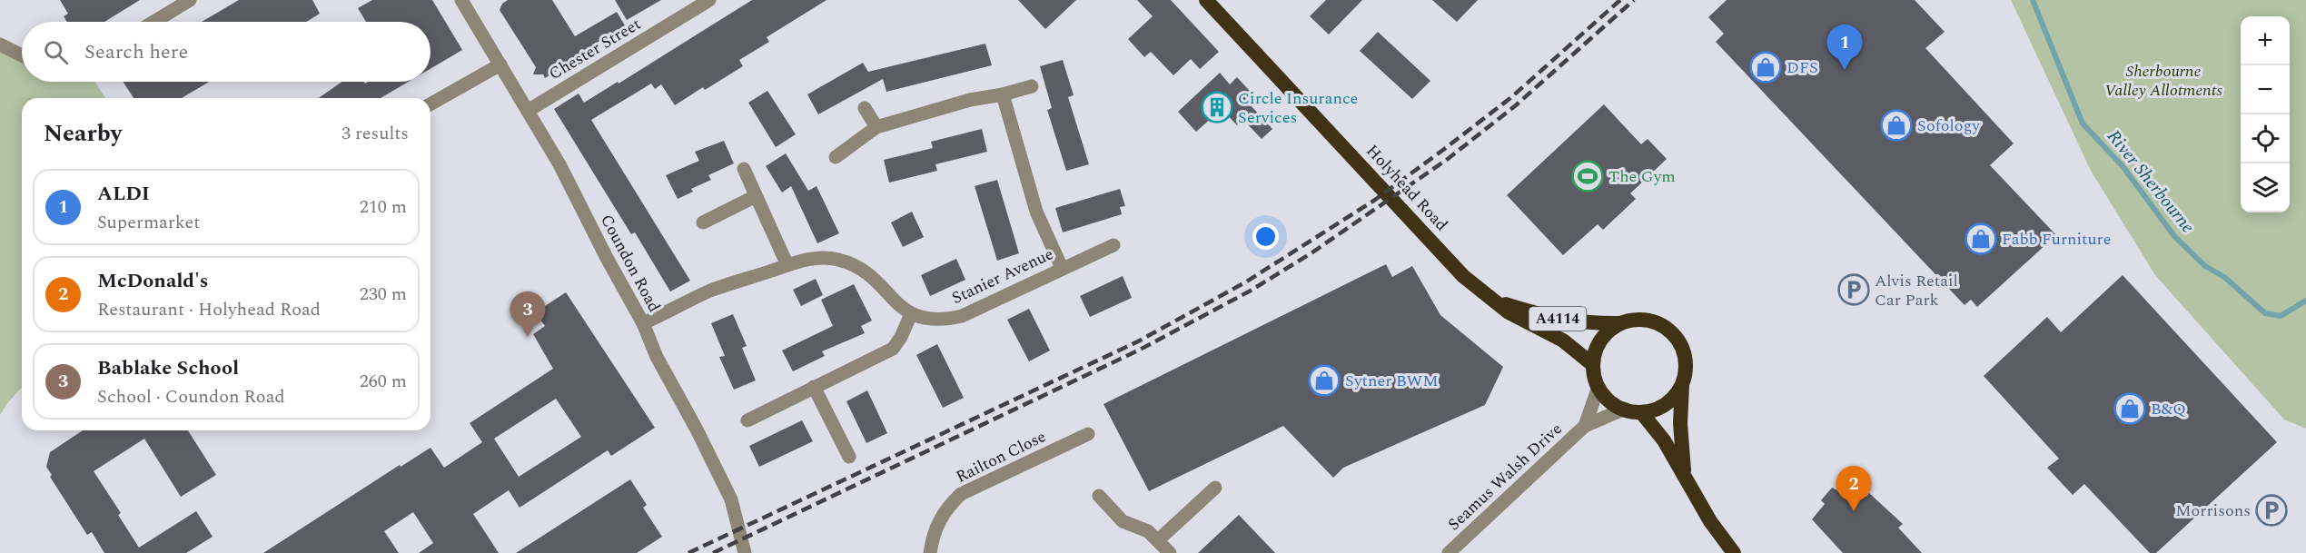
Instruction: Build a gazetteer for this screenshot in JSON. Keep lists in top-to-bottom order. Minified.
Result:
{"streets":{"highway":["Holyhead Road","A4114"],"street":["Chester Street","Coundon Road","Stanier Avenue","Railton Close","Seamus Walsh Drive"]},"crossings":[["Chester Street","Coundon Road"],["Coundon Road","Stanier Avenue"]],"water":["River Sherbourne"],"parks":["Sherbourne Valley Allotments"],"places":{"shop":["DFS","Sofology","Fabb Furniture","Sytner BWM","B&Q"],"building":["Circle Insurance Services"],"sports":["The Gym"],"parking":["Alvis Retail Car Park","Morrisons"]},"page":{"map_buttons":["+","−"],"search":"Search here","pins":["1","3","2"],"heading":["Nearby","3 results"],"list":[{"mark":"1","name":"ALDI","note":"Supermarket","value":"210 m"},{"mark":"2","name":"McDonald's","note":"Restaurant · Holyhead Road","value":"230 m"},{"mark":"3","name":"Bablake School","note":"School · Coundon Road","value":"260 m"}]}}
